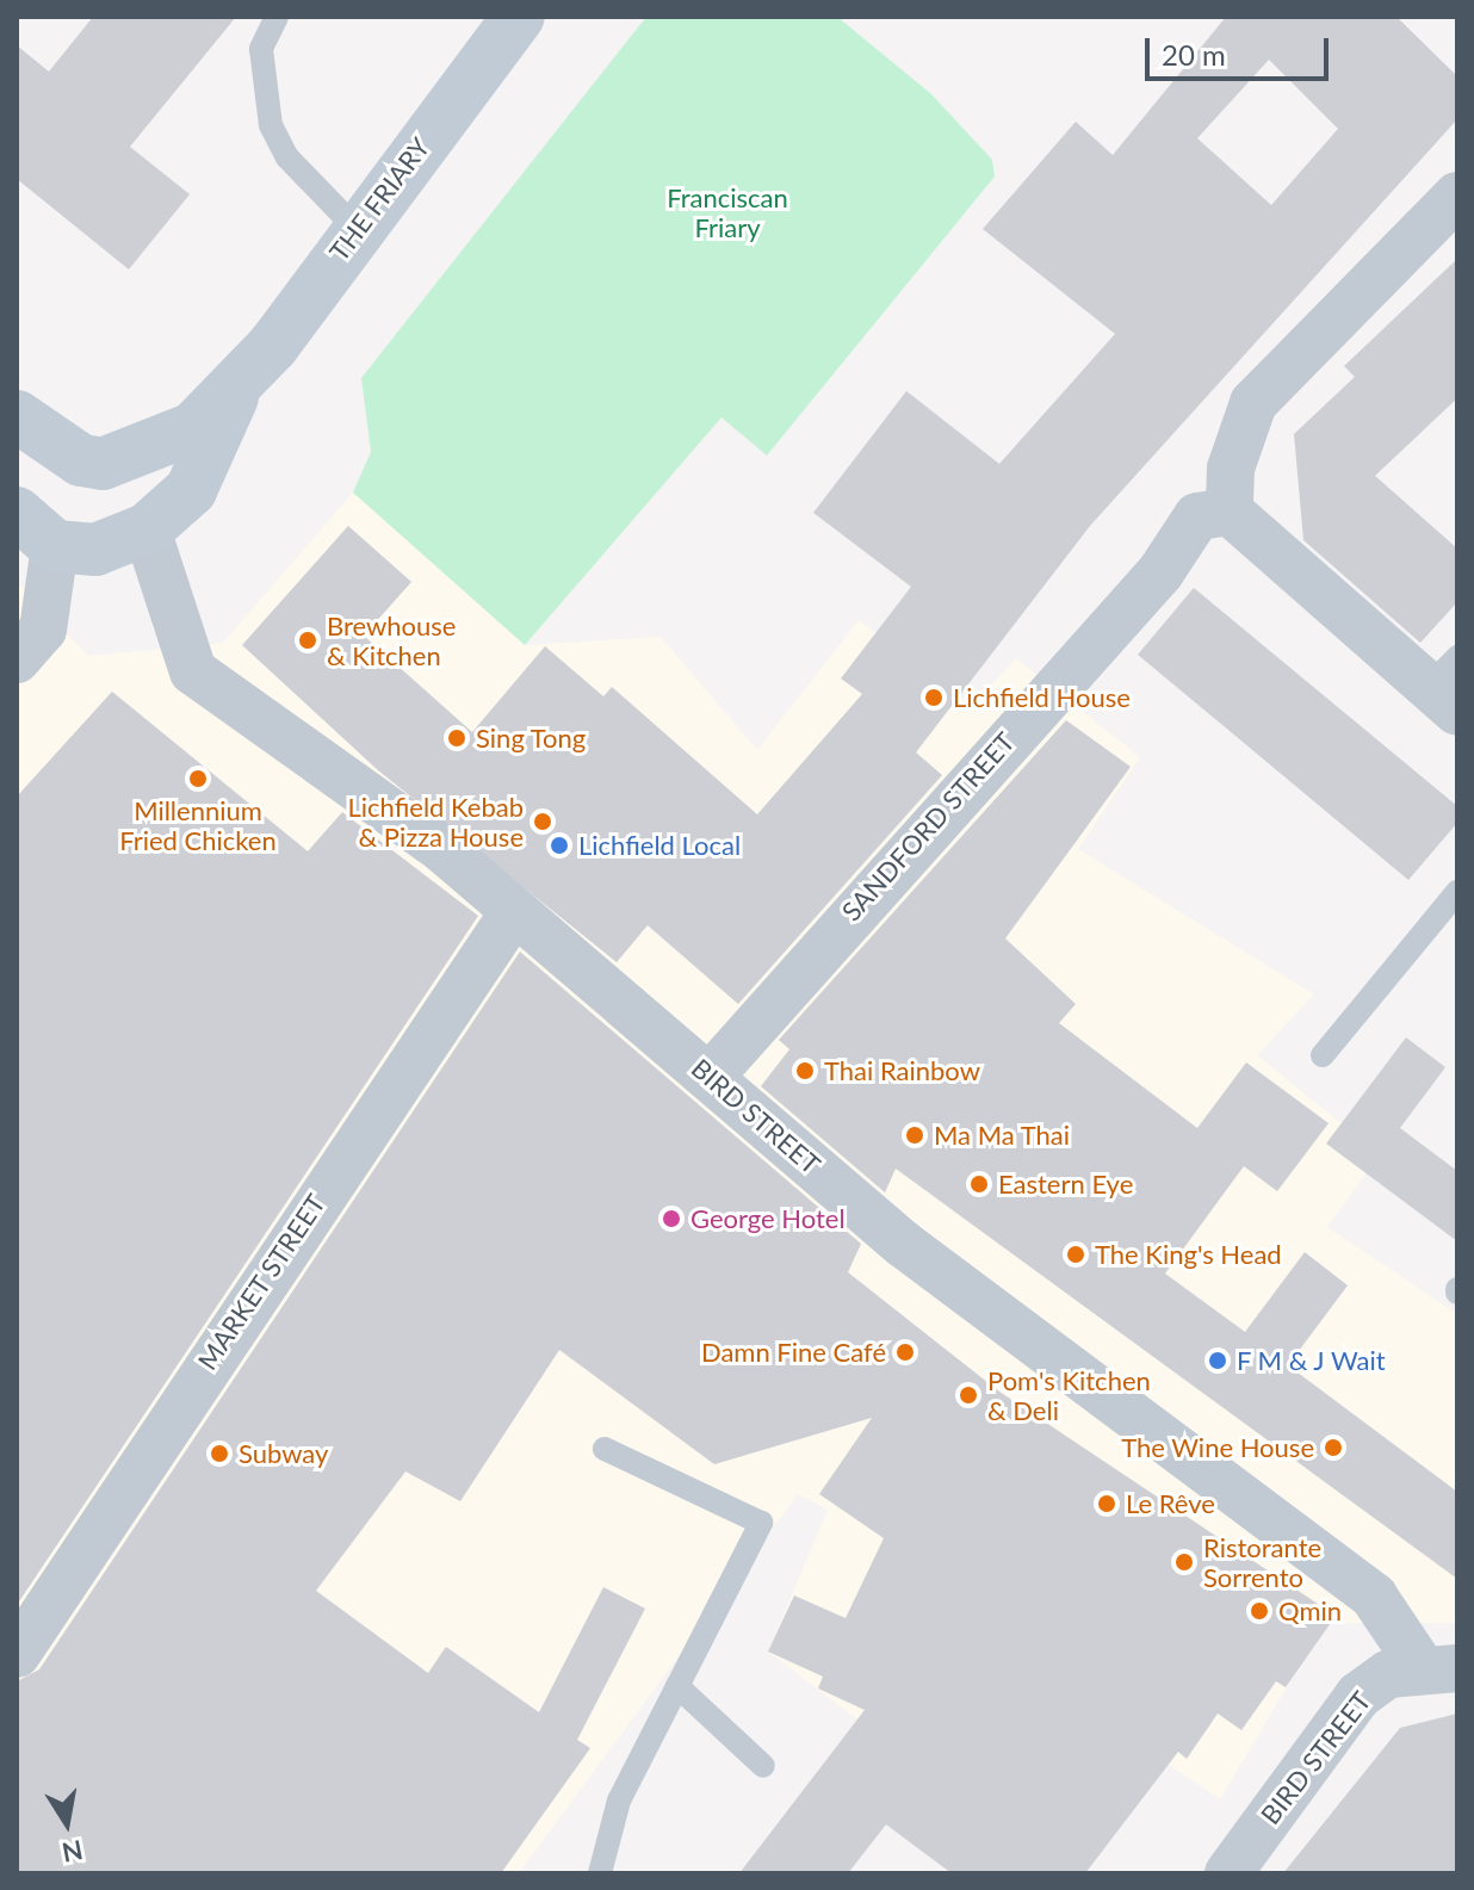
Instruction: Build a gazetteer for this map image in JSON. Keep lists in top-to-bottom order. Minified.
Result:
{"streets":{"street":["THE FRIARY","SANDFORD STREET","BIRD STREET","MARKET STREET"]},"crossings":[["THE FRIARY","BIRD STREET"],["SANDFORD STREET","BIRD STREET"],["BIRD STREET","MARKET STREET"]],"parks":["Franciscan Friary"],"places":["Brewhouse & Kitchen","Lichfield House","Sing Tong","Millennium Fried Chicken","Lichfield Kebab & Pizza House","Lichfield Local","Thai Rainbow","Ma Ma Thai","Eastern Eye","George Hotel","The King's Head","Damn Fine Café","F M & J Wait","Pom's Kitchen & Deli","The Wine House","Subway","Le Rêve","Ristorante Sorrento","Qmin"],"scale_bar":"20 m","north":"bottom"}
